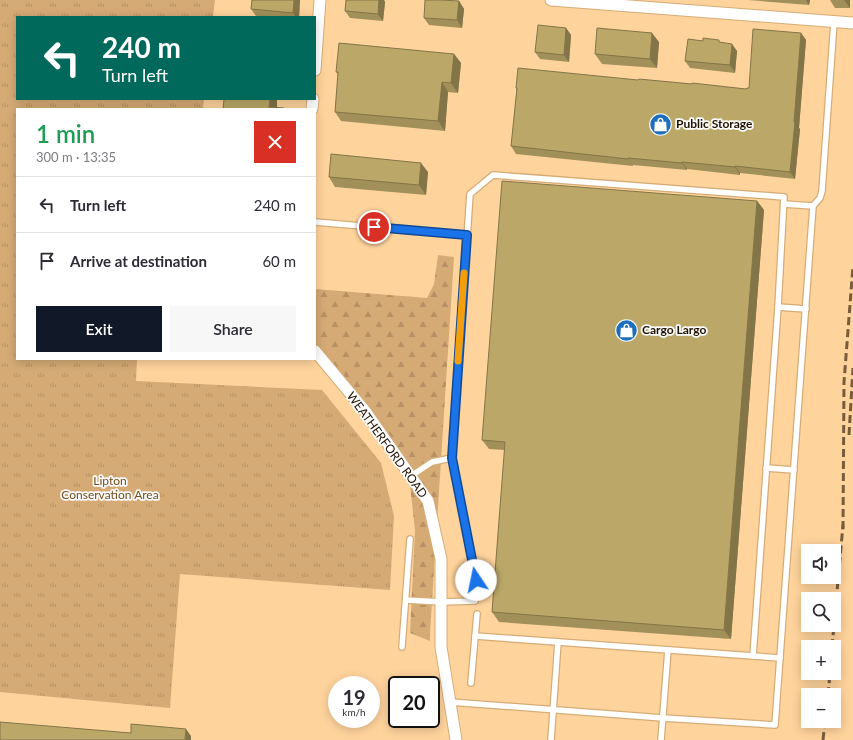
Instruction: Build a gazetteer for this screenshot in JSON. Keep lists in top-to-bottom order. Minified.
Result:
{"streets":{"street":["WEATHERFORD ROAD"]},"parks":["Lipton Conservation Area"],"places":{"shop":["Public Storage","Cargo Largo"]},"page":{"turn":["240 m","Turn left"],"heading":["1 min","300 m · 13:35"],"list":[{"name":"Turn left","value":"240 m"},{"name":"Arrive at destination","value":"60 m"}],"buttons":["Exit","Share"],"map_buttons":["+","−"],"speed":"19 km/h","limit":"20"}}
